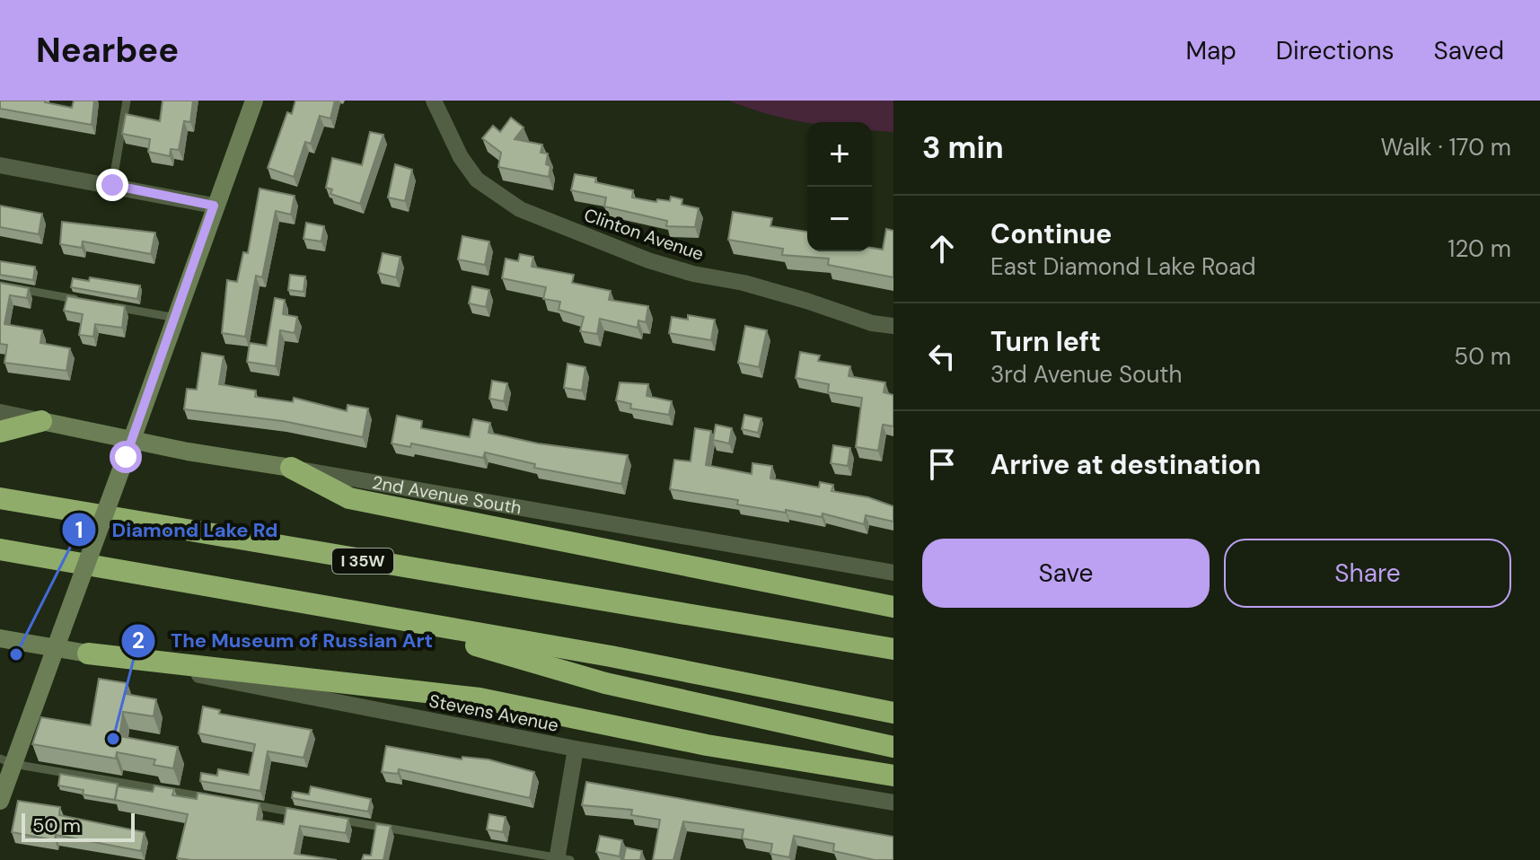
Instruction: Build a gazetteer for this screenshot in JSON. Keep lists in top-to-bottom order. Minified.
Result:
{"streets":{"highway":["I 35W"],"street":["Clinton Avenue","2nd Avenue South","Stevens Avenue"]},"places":["Diamond Lake Rd","The Museum of Russian Art"],"scale_bar":"50 m","page":{"header":"Nearbee","nav":["Map","Directions","Saved"],"heading":["3 min","Walk · 170 m"],"map_buttons":["+","−"],"list":[["Continue","East Diamond Lake Road","120 m"],["Turn left","3rd Avenue South","50 m"],"Arrive at destination"],"buttons":["Save","Share"],"scale":"50 m"}}
